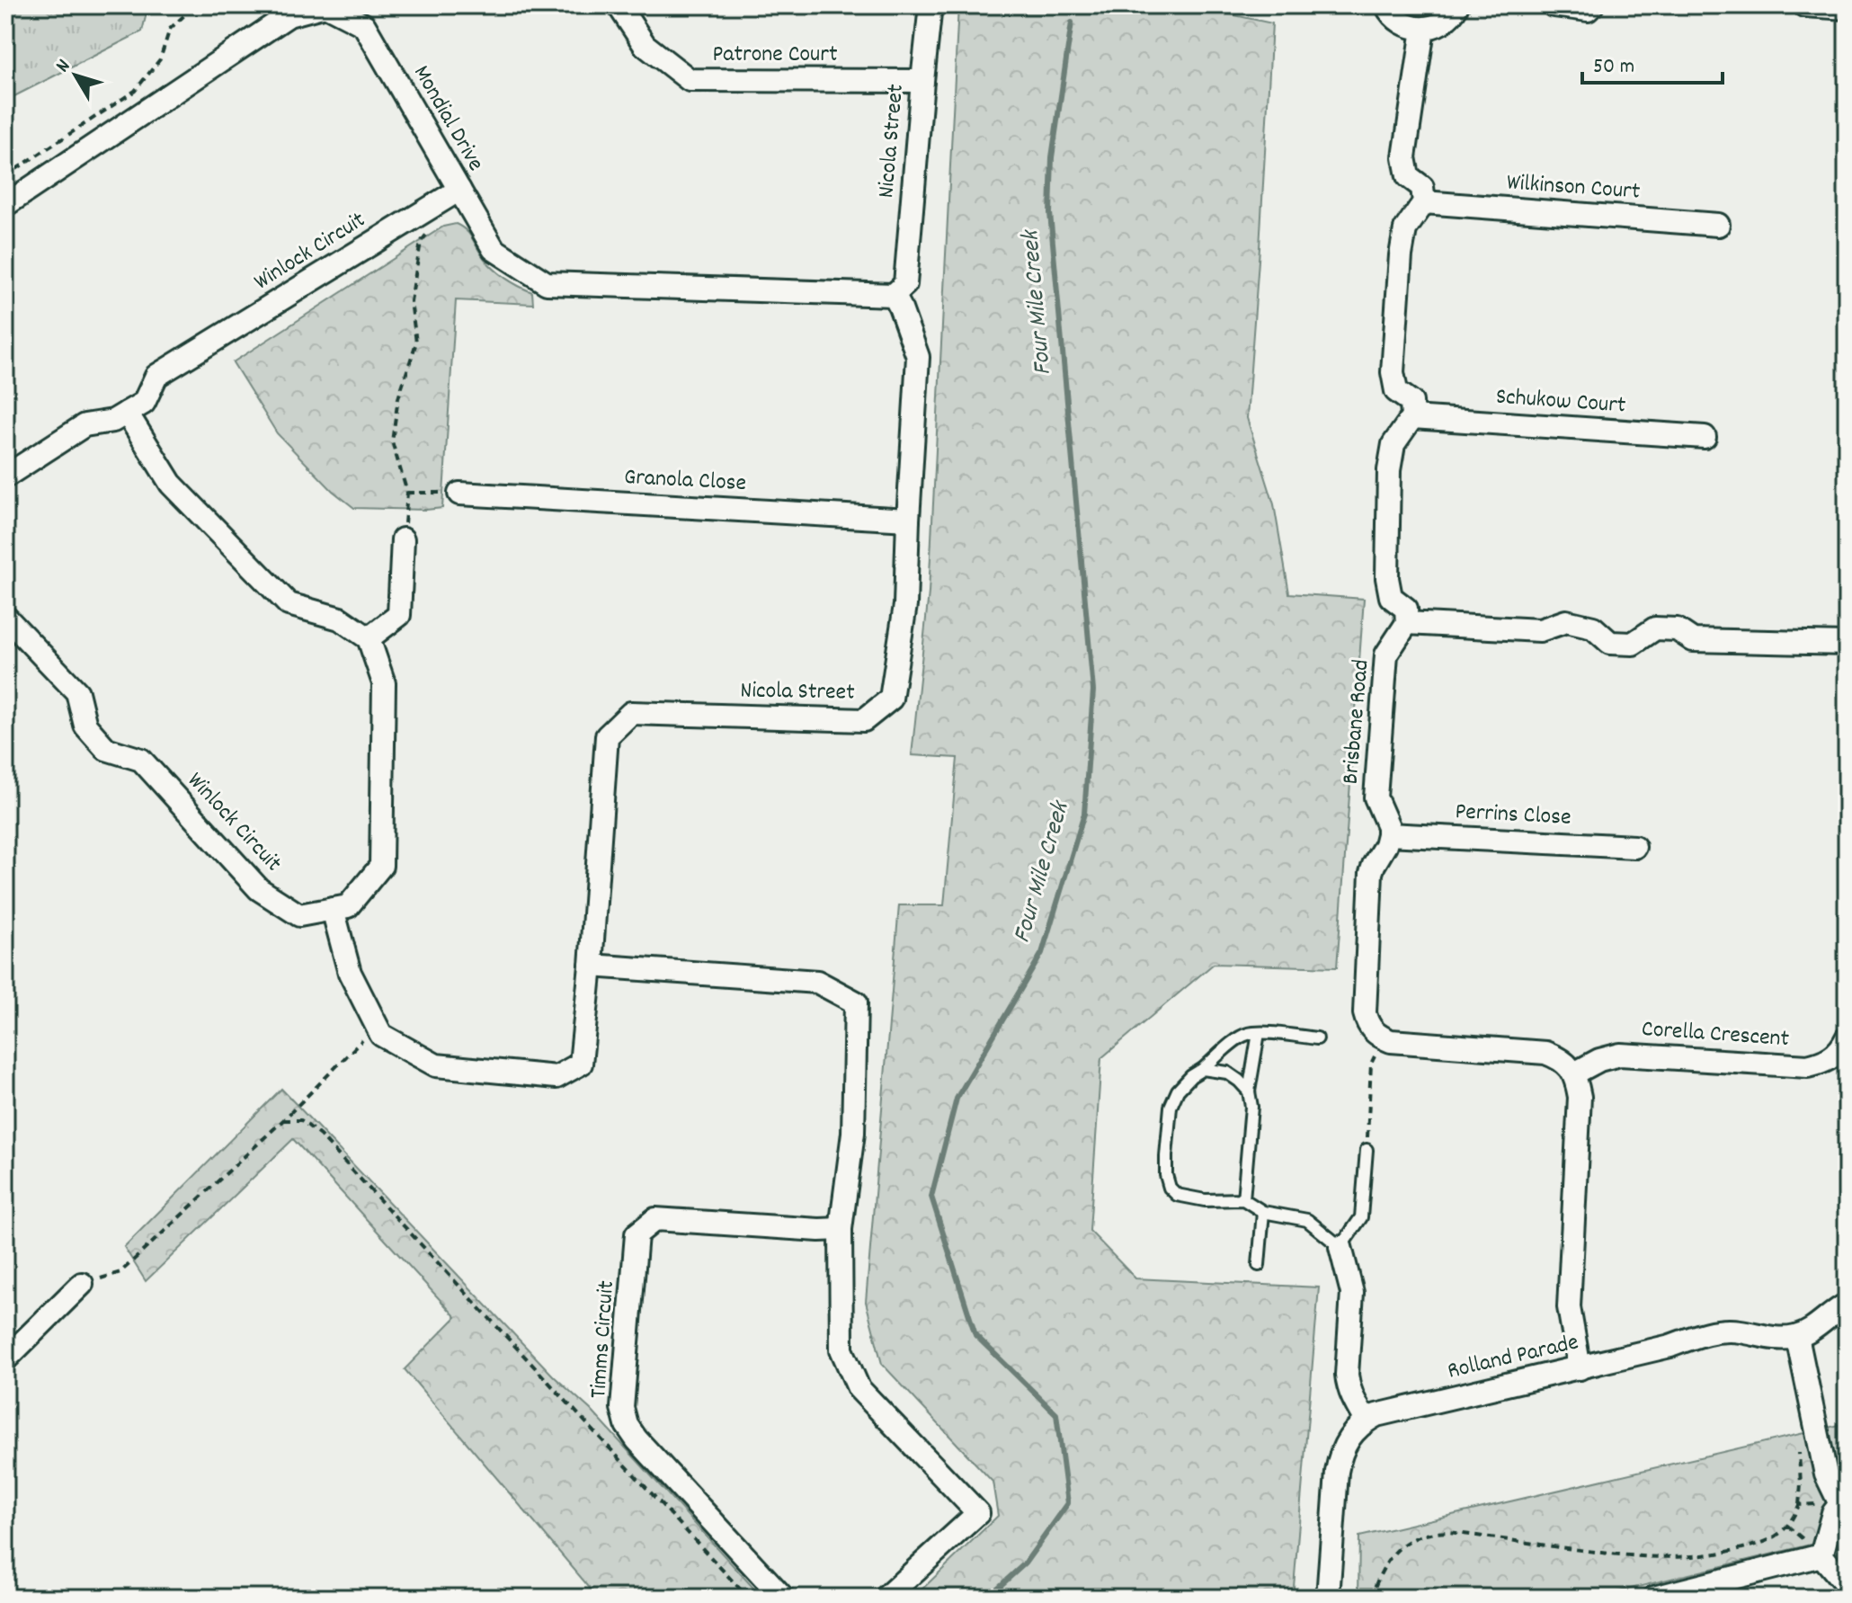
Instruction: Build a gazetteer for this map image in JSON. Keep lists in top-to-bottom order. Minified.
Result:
{"streets":{"street":["Patrone Court","Mondial Drive","Nicola Street","Wilkinson Court","Winlock Circuit","Schukow Court","Granola Close","Brisbane Road","Perrins Close","Corella Crescent","Timms Circuit","Rolland Parade"]},"crossings":[["Patrone Court","Nicola Street"],["Mondial Drive","Nicola Street"],["Mondial Drive","Winlock Circuit"],["Nicola Street","Granola Close"],["Brisbane Road","Perrins Close"]],"water":["Four Mile Creek"],"scale_bar":"50 m","north":"top left"}
